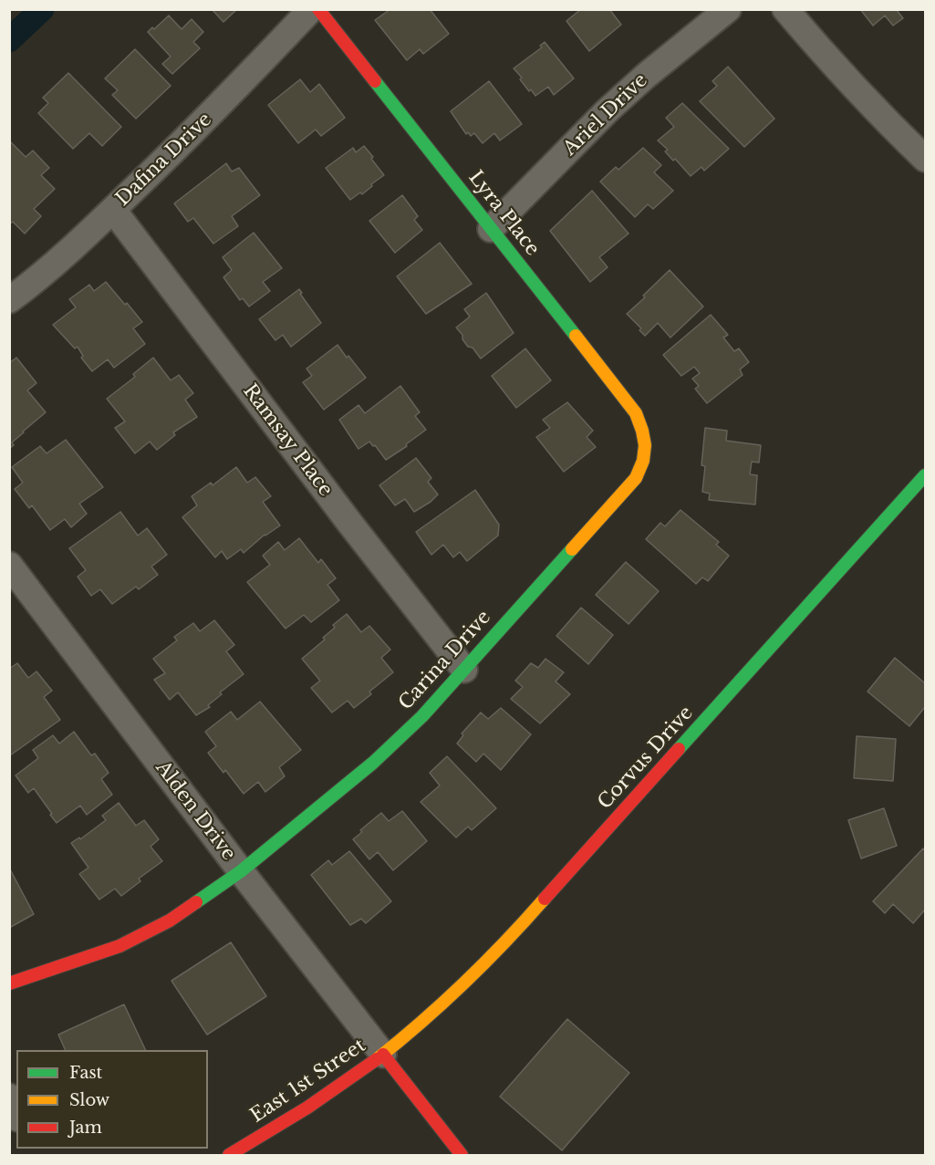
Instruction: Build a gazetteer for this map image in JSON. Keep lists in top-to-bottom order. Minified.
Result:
{"streets":{"street":["Ariel Drive","Dafina Drive","Lyra Place","Ramsay Place","Carina Drive","Corvus Drive","Alden Drive","East 1st Street"]},"crossings":[["Ariel Drive","Lyra Place"],["Dafina Drive","Ramsay Place"],["Lyra Place","Carina Drive"],["Ramsay Place","Carina Drive"],["Carina Drive","Alden Drive"],["Corvus Drive","Alden Drive"],["Corvus Drive","East 1st Street"],["Alden Drive","East 1st Street"]],"legend":["Fast","Slow","Jam"]}
